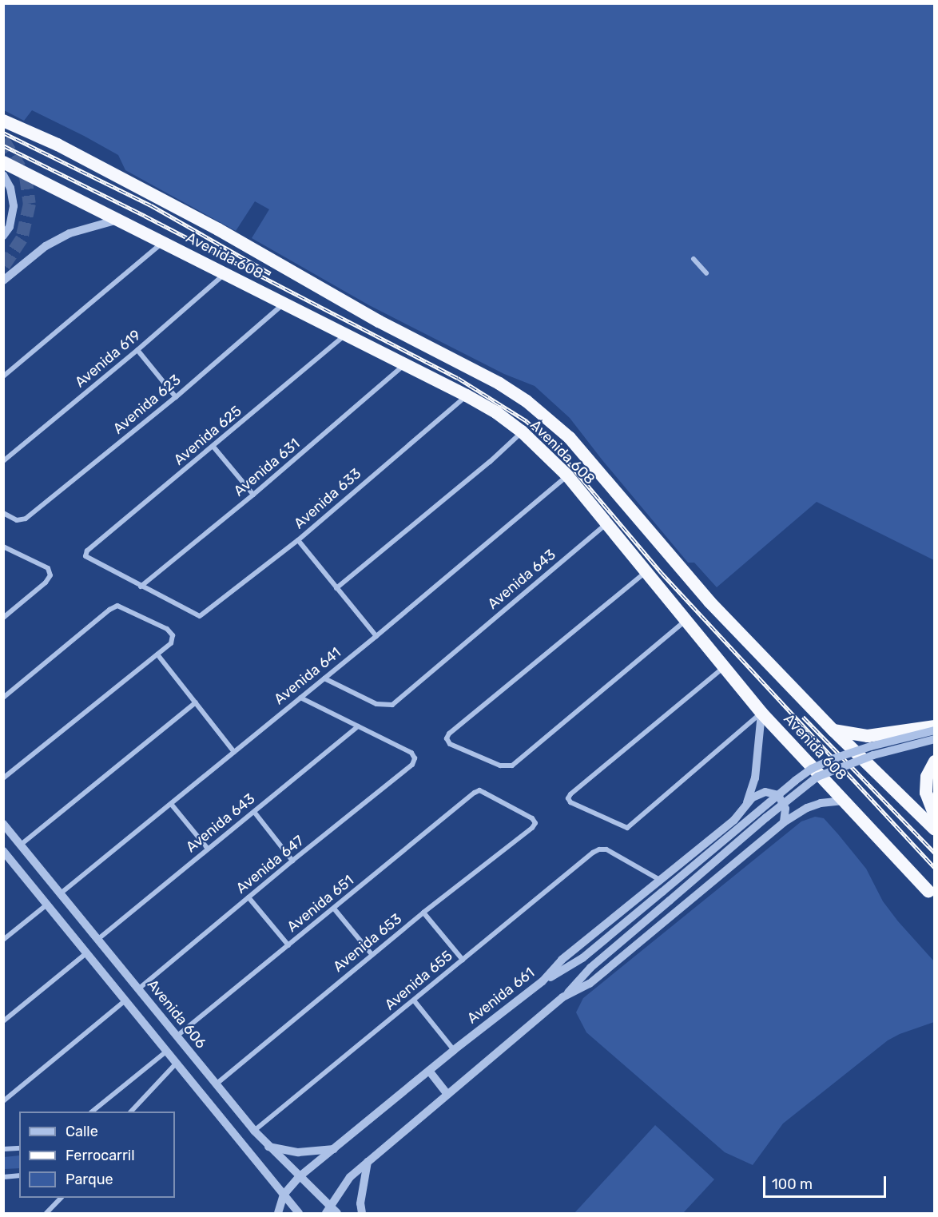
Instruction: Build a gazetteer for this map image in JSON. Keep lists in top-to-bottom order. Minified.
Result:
{"streets":{"highway":["Avenida 608"],"street":["Avenida 619","Avenida 623","Avenida 625","Avenida 631","Avenida 633","Avenida 643","Avenida 641","Avenida 647","Avenida 651","Avenida 653","Avenida 655","Avenida 661","Avenida 606"]},"crossings":[["Avenida 608","Avenida 619"],["Avenida 608","Avenida 623"],["Avenida 608","Avenida 625"],["Avenida 608","Avenida 631"],["Avenida 608","Avenida 633"],["Avenida 608","Avenida 643"],["Avenida 608","Avenida 641"],["Avenida 625","Avenida 631"],["Avenida 625","Avenida 633"],["Avenida 631","Avenida 633"],["Avenida 643","Avenida 641"],["Avenida 643","Avenida 647"],["Avenida 643","Avenida 606"],["Avenida 641","Avenida 606"],["Avenida 647","Avenida 606"],["Avenida 651","Avenida 653"],["Avenida 651","Avenida 606"],["Avenida 653","Avenida 606"],["Avenida 655","Avenida 661"],["Avenida 655","Avenida 606"],["Avenida 661","Avenida 606"]],"legend":["Calle","Ferrocarril","Parque"],"scale_bar":"100 m"}
